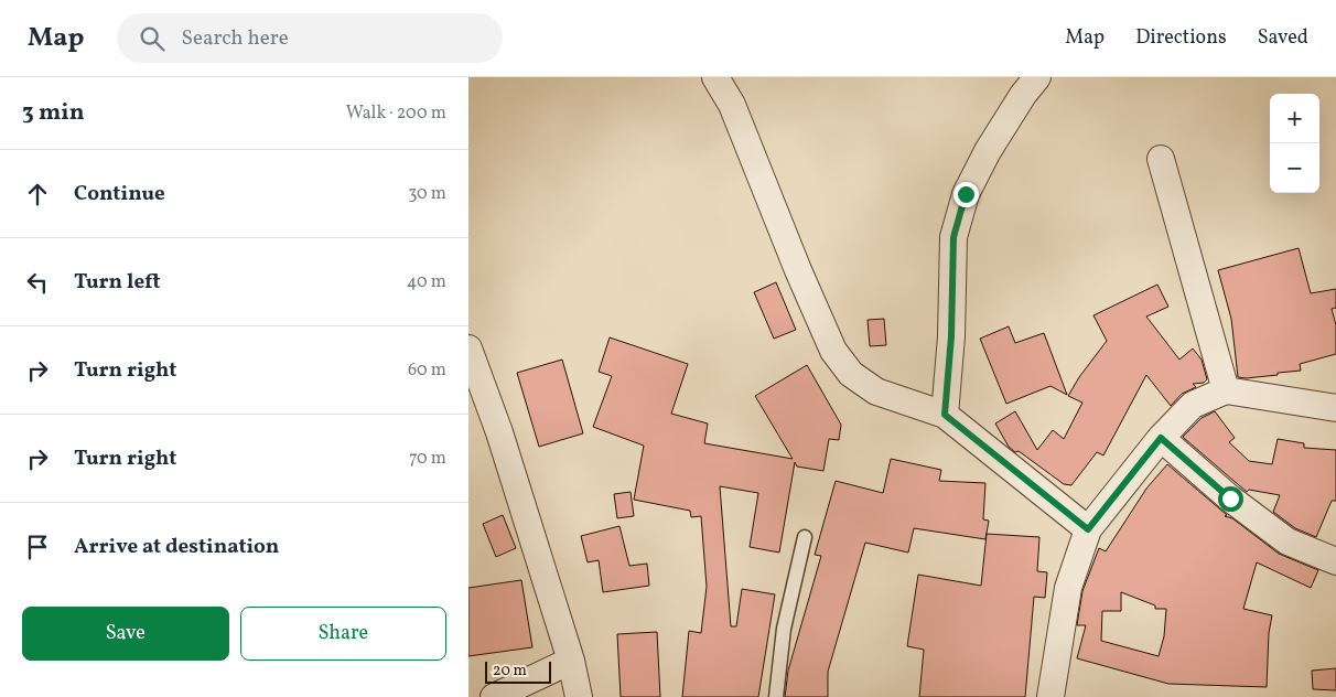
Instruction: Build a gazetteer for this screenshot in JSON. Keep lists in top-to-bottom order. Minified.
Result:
{"scale_bar":"20 m","page":{"header":"Map","search":"Search here","nav":["Map","Directions","Saved"],"heading":["3 min","Walk · 200 m"],"map_buttons":["+","−"],"list":[["Continue","30 m"],["Turn left","40 m"],["Turn right","60 m"],["Turn right","70 m"],"Arrive at destination"],"buttons":["Save","Share"],"scale":"20 m"}}
